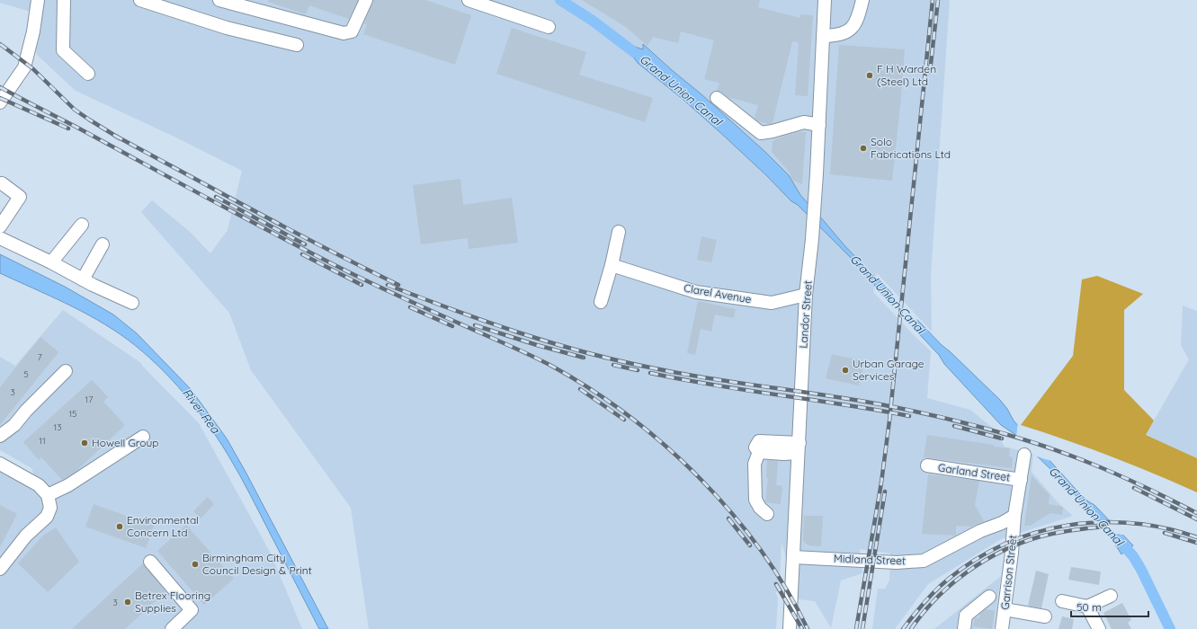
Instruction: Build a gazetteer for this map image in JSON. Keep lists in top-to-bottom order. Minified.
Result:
{"streets":{"street":["Clarel Avenue","Landor Street","Garland Street","Midland Street","Garrison Street"]},"crossings":[["Clarel Avenue","Landor Street"],["Landor Street","Midland Street"],["Garland Street","Garrison Street"],["Midland Street","Garrison Street"]],"water":["Grand Union Canal","River Rea"],"places":["F H Warden (Steel) Ltd","Solo Fabrications Ltd","Urban Garage Services","Howell Group","Environmental Concern Ltd","Birmingham City Council Design & Print","Betrex Flooring Supplies"],"house_numbers":["7","5","3","17","15","13","11","3"],"scale_bar":"50 m"}
